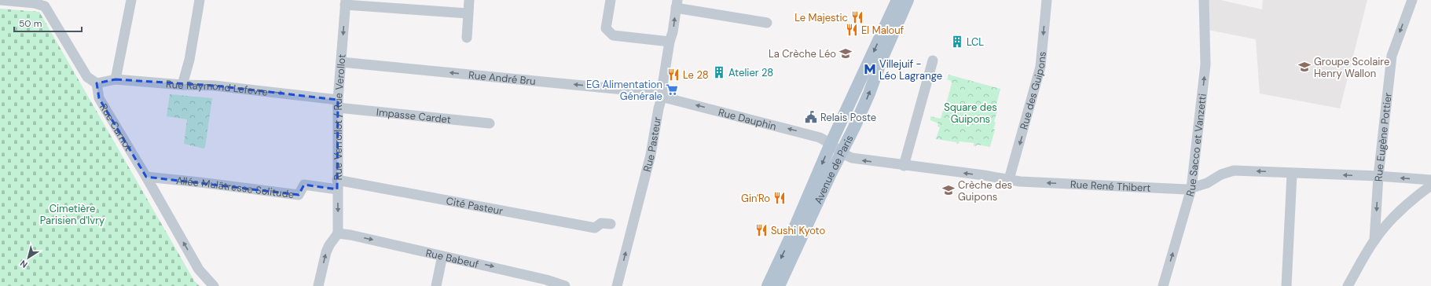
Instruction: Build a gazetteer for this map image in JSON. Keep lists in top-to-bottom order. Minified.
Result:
{"streets":{"main road":["Avenue de Paris"],"street":["Rue André Bru","Rue Raymond Lefevre","Rue des Guipons","Impasse Cardet","Rue Verrollot / Rue Verollot","Rue Dauphin","Rue Carnot","Rue Eugène Pottier","Rue Pasteur","Rue Sacco et Vanzetti","Rue René Thibert","Allée Mulâtresse Solitude","Cité Pasteur","Rue Babeuf"]},"crossings":[["Rue André Bru","Rue Verrollot / Rue Verollot"],["Rue André Bru","Rue Dauphin"],["Rue André Bru","Rue Pasteur"],["Rue Raymond Lefevre","Impasse Cardet"],["Rue Raymond Lefevre","Rue Verrollot / Rue Verollot"],["Rue Raymond Lefevre","Rue Carnot"],["Rue des Guipons","Rue René Thibert"],["Impasse Cardet","Rue Verrollot / Rue Verollot"],["Rue Verrollot / Rue Verollot","Allée Mulâtresse Solitude"],["Rue Verrollot / Rue Verollot","Cité Pasteur"],["Rue Verrollot / Rue Verollot","Rue Babeuf"],["Rue Dauphin","Rue Pasteur"],["Rue Dauphin","Avenue de Paris"],["Rue Dauphin","Rue René Thibert"],["Rue Carnot","Allée Mulâtresse Solitude"],["Rue Eugène Pottier","Rue René Thibert"],["Rue Sacco et Vanzetti","Rue René Thibert"],["Avenue de Paris","Rue René Thibert"],["Allée Mulâtresse Solitude","Cité Pasteur"]],"one_way":["Rue Raymond Lefevre","Rue des Guipons","Rue Verrollot / Rue Verollot","Rue Dauphin","Rue Carnot","Rue Eugène Pottier","Rue Pasteur","Rue Sacco et Vanzetti","Rue René Thibert","Rue Babeuf"],"parks":["Square des Guipons","Cimetière Parisien d'Ivry"],"places":{"restaurant":["Le Majestic","El Malouf","Le 28","Gin'Ro","Sushi Kyoto"],"building":["LCL","Atelier 28"],"school or university":["La Crèche Léo","Groupe Scolaire Henry Wallon","Crèche des Guipons"],"metro station":["Villejuif - Léo Lagrange"],"supermarket":["EG Alimentation Générale"],"public building":["Relais Poste"]},"scale_bar":"50 m","north":"bottom left"}
